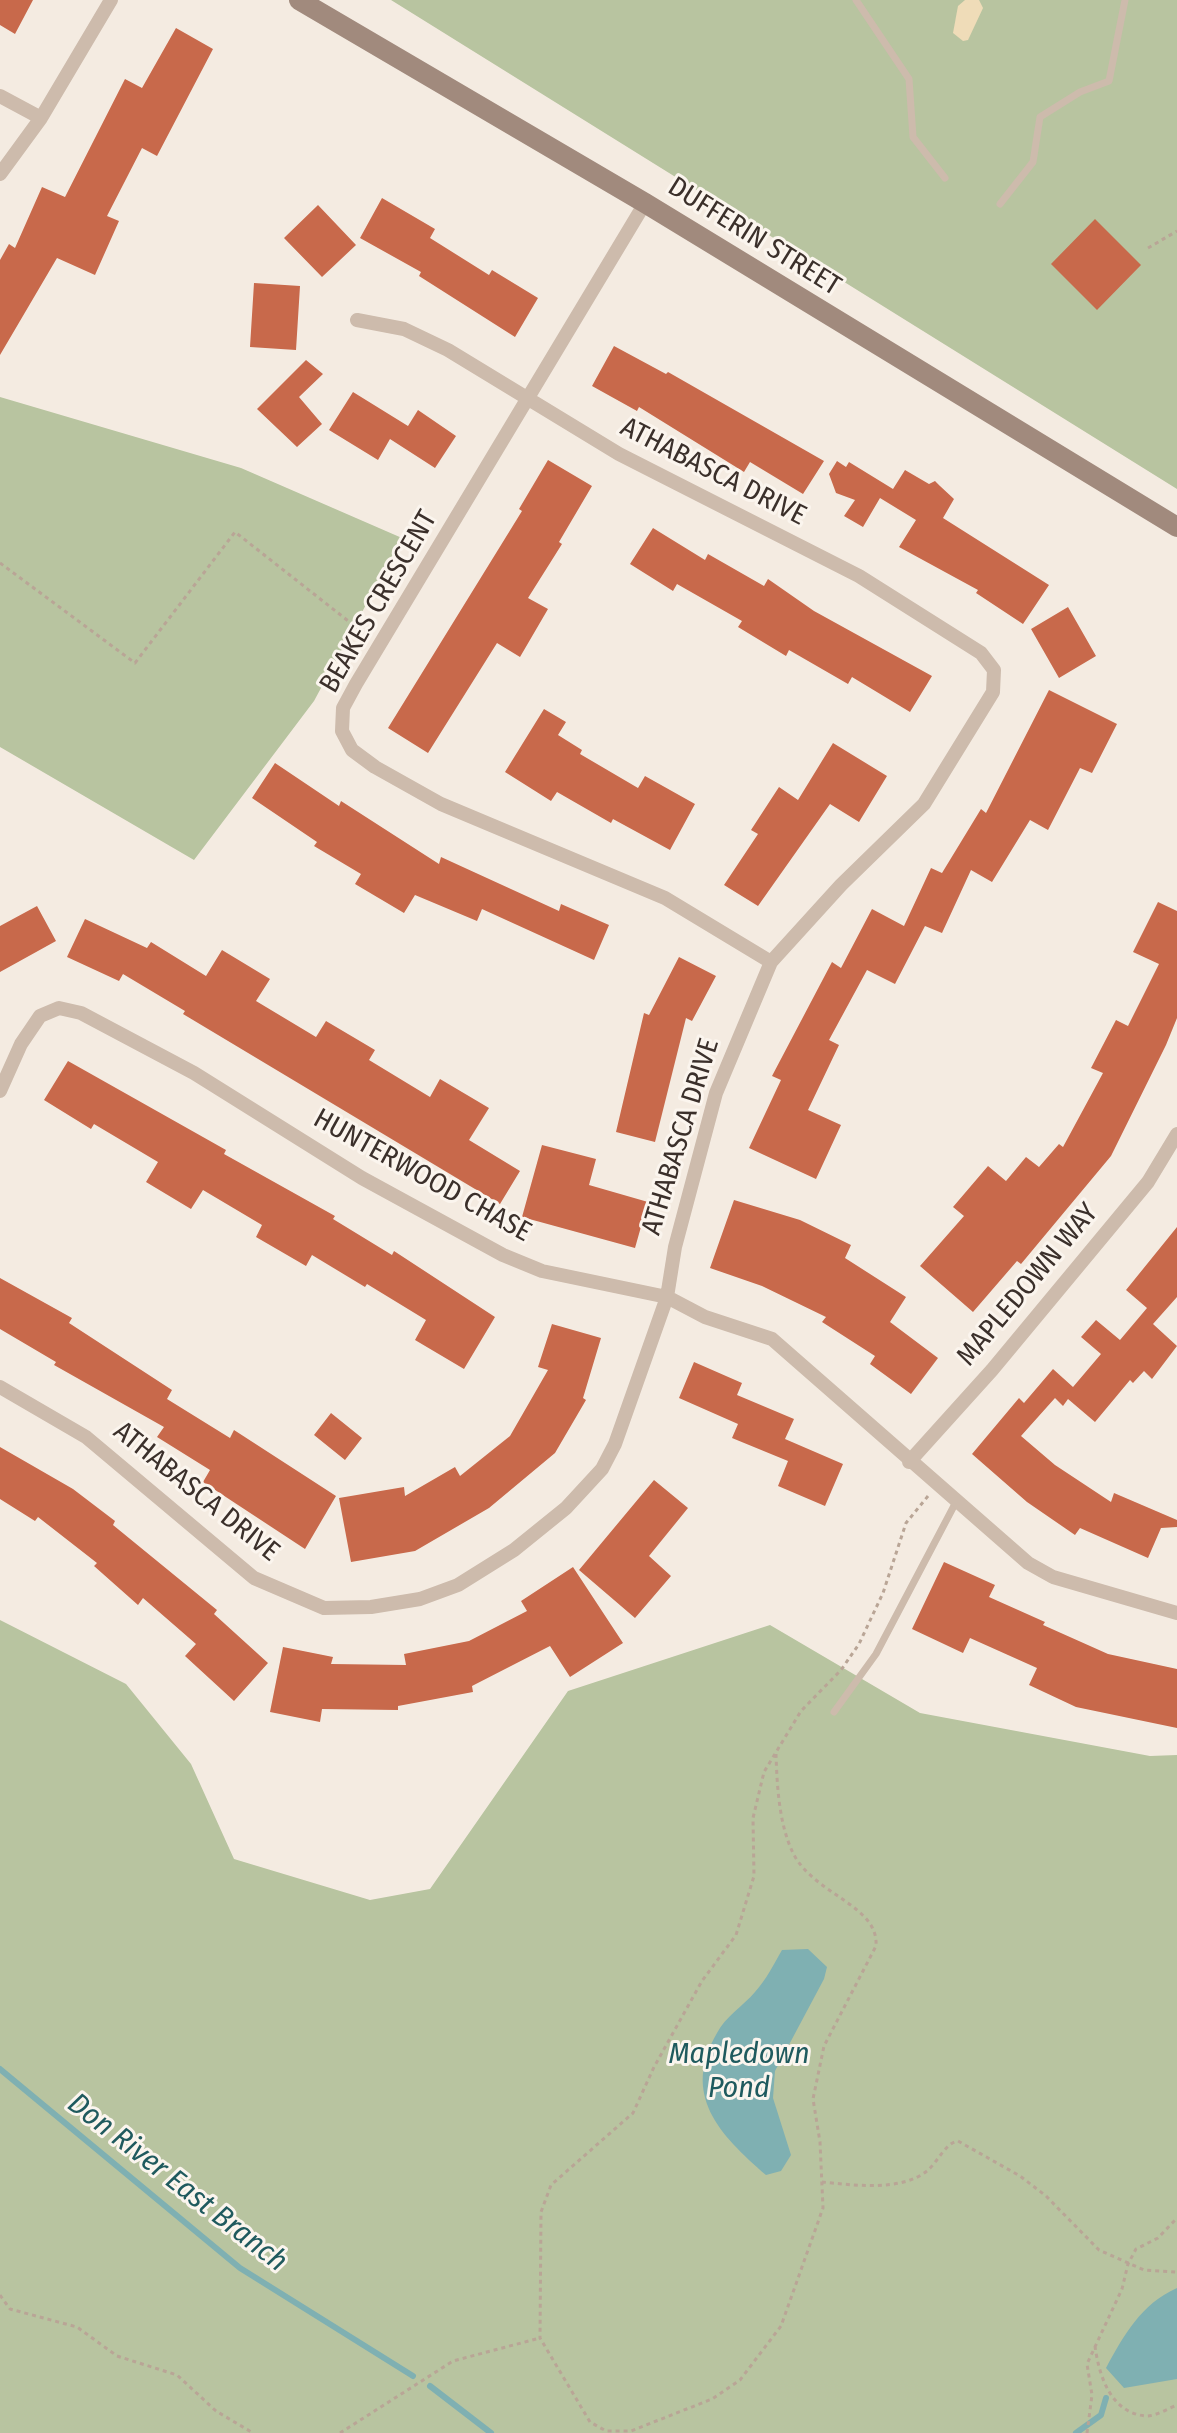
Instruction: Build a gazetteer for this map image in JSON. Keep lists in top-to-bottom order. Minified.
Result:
{"streets":{"main road":["DUFFERIN STREET"],"street":["ATHABASCA DRIVE","BEAKES CRESCENT","HUNTERWOOD CHASE","MAPLEDOWN WAY"]},"crossings":[["DUFFERIN STREET","BEAKES CRESCENT"],["ATHABASCA DRIVE","BEAKES CRESCENT"],["ATHABASCA DRIVE","HUNTERWOOD CHASE"],["HUNTERWOOD CHASE","MAPLEDOWN WAY"]],"water":["Mapledown Pond","Don River East Branch"]}
